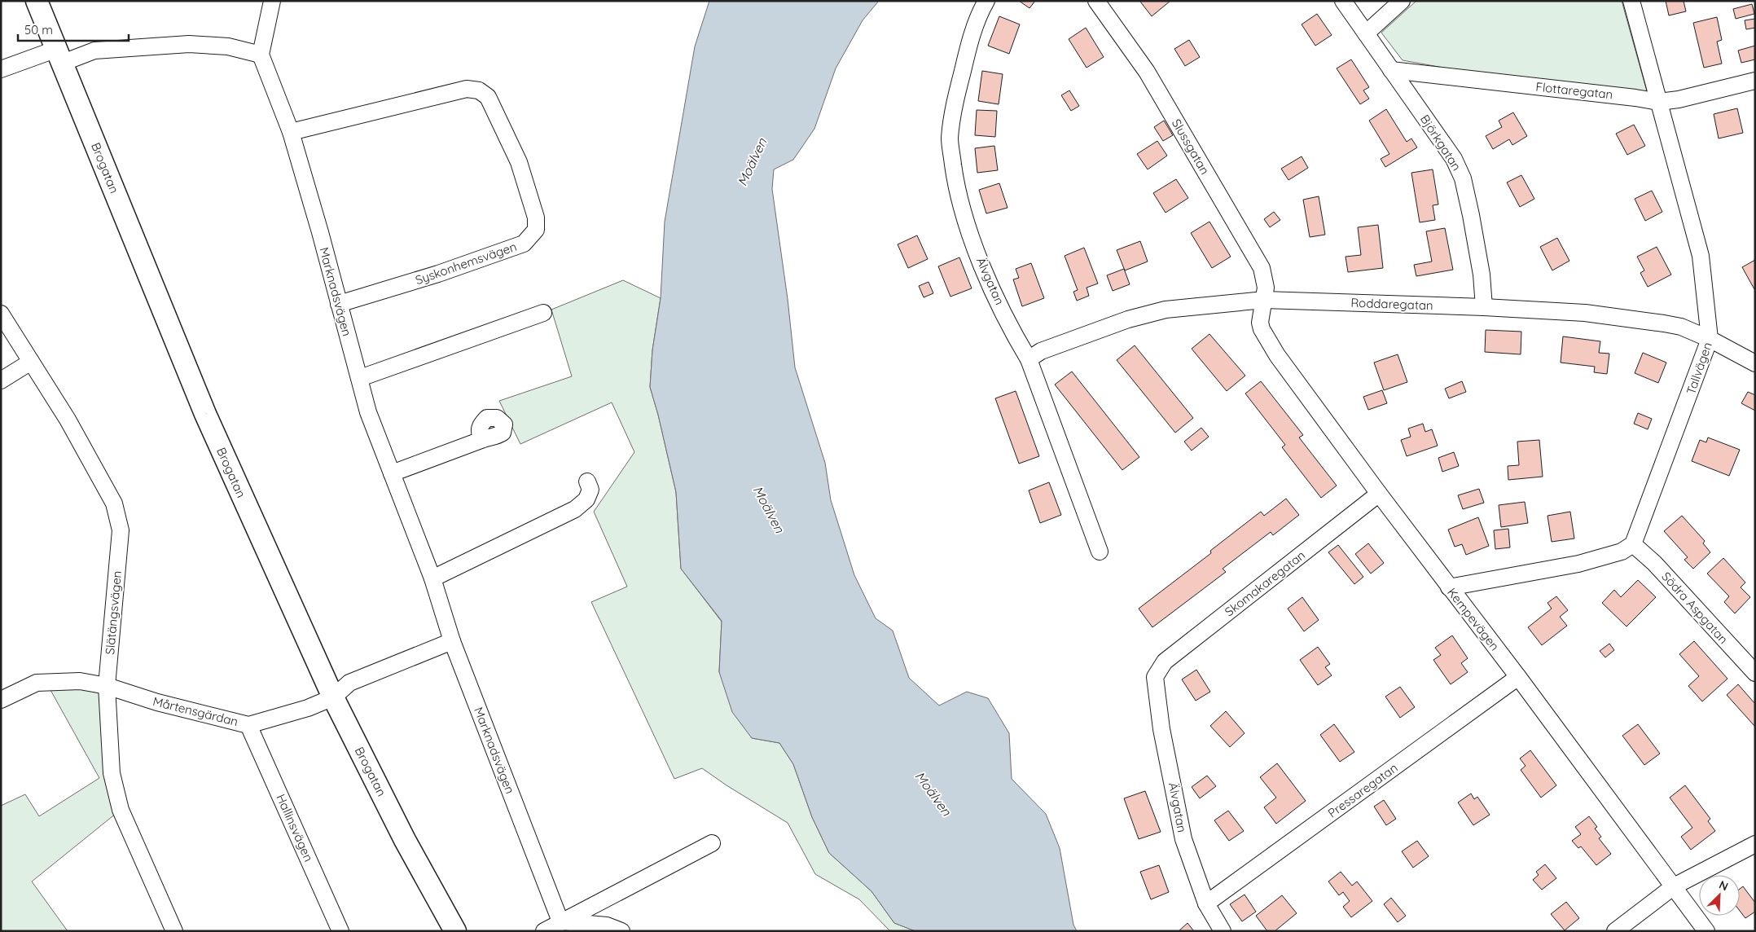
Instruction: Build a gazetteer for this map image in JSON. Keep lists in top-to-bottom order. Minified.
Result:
{"streets":{"main road":["Brogatan"],"street":["Flottaregatan","Björkgatan","Slussgatan","Syskonhemsvägen","Älvgatan","Marknadsvägen","Roddaregatan","Tallvägen","Skomakaregatan","Södra Aspgatan","Slätängsvägen","Kempevägen","Mårtensgärdan","Pressaregatan","Hallinsvägen"]},"crossings":[["Flottaregatan","Björkgatan"],["Flottaregatan","Tallvägen"],["Björkgatan","Roddaregatan"],["Slussgatan","Roddaregatan"],["Slussgatan","Kempevägen"],["Brogatan","Mårtensgärdan"],["Syskonhemsvägen","Marknadsvägen"],["Älvgatan","Roddaregatan"],["Älvgatan","Skomakaregatan"],["Älvgatan","Pressaregatan"],["Marknadsvägen","Mårtensgärdan"],["Roddaregatan","Tallvägen"],["Roddaregatan","Kempevägen"],["Tallvägen","Södra Aspgatan"],["Skomakaregatan","Kempevägen"],["Slätängsvägen","Mårtensgärdan"],["Kempevägen","Pressaregatan"],["Mårtensgärdan","Hallinsvägen"]],"water":["Moälven"],"scale_bar":"50 m","north":"top right"}
